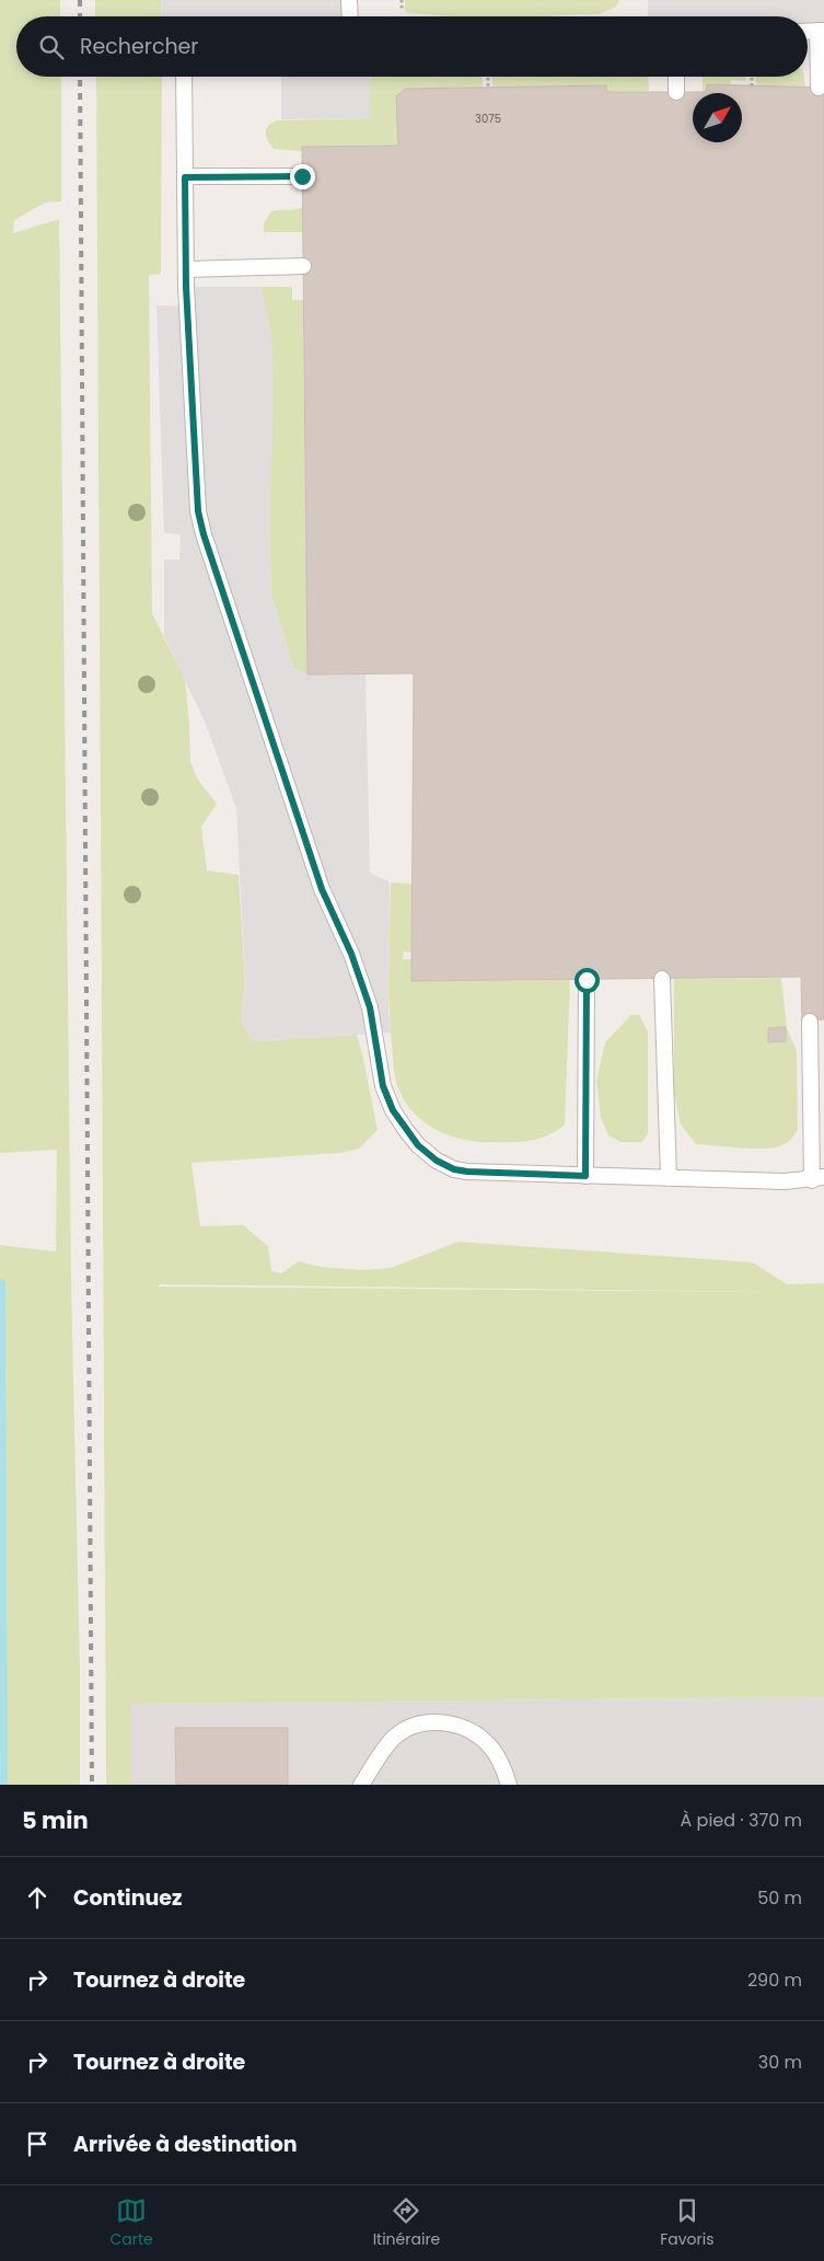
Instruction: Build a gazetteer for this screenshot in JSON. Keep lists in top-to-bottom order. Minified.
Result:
{"house_numbers":["3075"],"north":"top right","page":{"search":"Rechercher","heading":["5 min","À pied · 370 m"],"list":[["Continuez","50 m"],["Tournez à droite","290 m"],["Tournez à droite","30 m"],"Arrivée à destination"],"nav":["Carte","Itinéraire","Favoris"]}}
